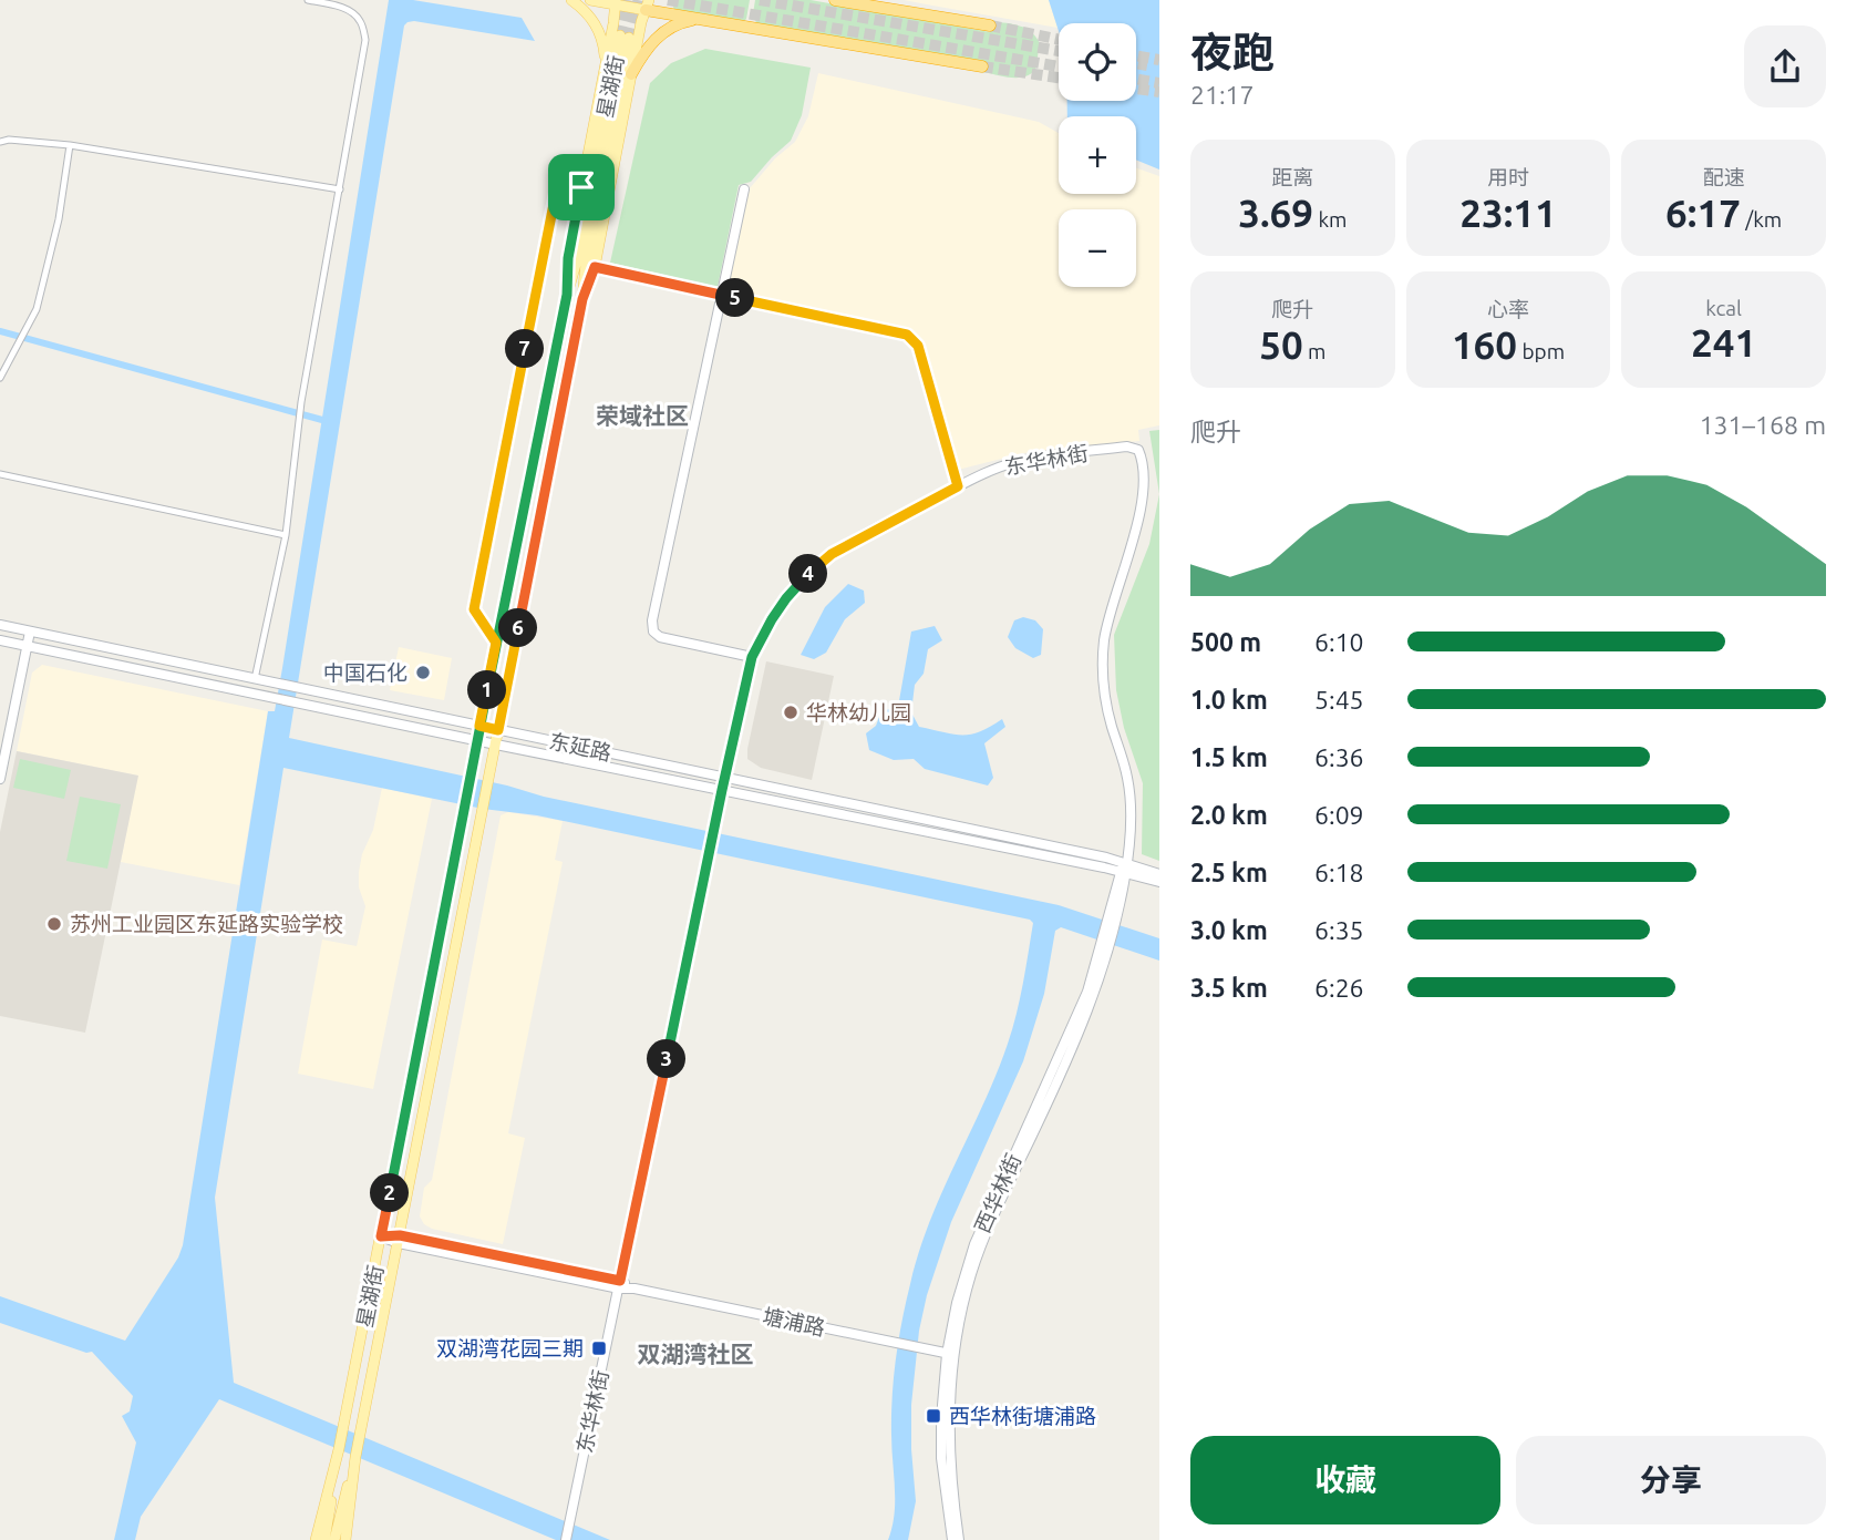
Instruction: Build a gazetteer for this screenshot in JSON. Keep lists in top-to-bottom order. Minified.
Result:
{"streets":{"main road":["星湖街"],"street":["东华林街","东延路","西华林街","塘浦路"]},"crossings":[["星湖街","东延路"],["星湖街","塘浦路"],["东华林街","东延路"],["东华林街","西华林街"],["东华林街","塘浦路"],["东延路","西华林街"],["西华林街","塘浦路"]],"districts":["荣域社区","双湖湾社区"],"places":{"other":["中国石化","华林幼儿园","苏州工业园区东延路实验学校"],"transit":["双湖湾花园三期","西华林街塘浦路"]},"page":{"heading":["夜跑","21:17"],"map_buttons":["+","−"],"stats":[["距离","3.69 km"],["用时","23:11"],["配速","6:17 /km"],["爬升","50 m"],["心率","160 bpm"],["kcal","241"]],"pins":["5","7","4","6","1","3","2"],"chart":["爬升","131–168 m"],"list":[{"name":"500 m","note":"6:10"},{"name":"1.0 km","note":"5:45"},{"name":"1.5 km","note":"6:36"},{"name":"2.0 km","note":"6:09"},{"name":"2.5 km","note":"6:18"},{"name":"3.0 km","note":"6:35"},{"name":"3.5 km","note":"6:26"}],"buttons":["收藏","分享"]}}
